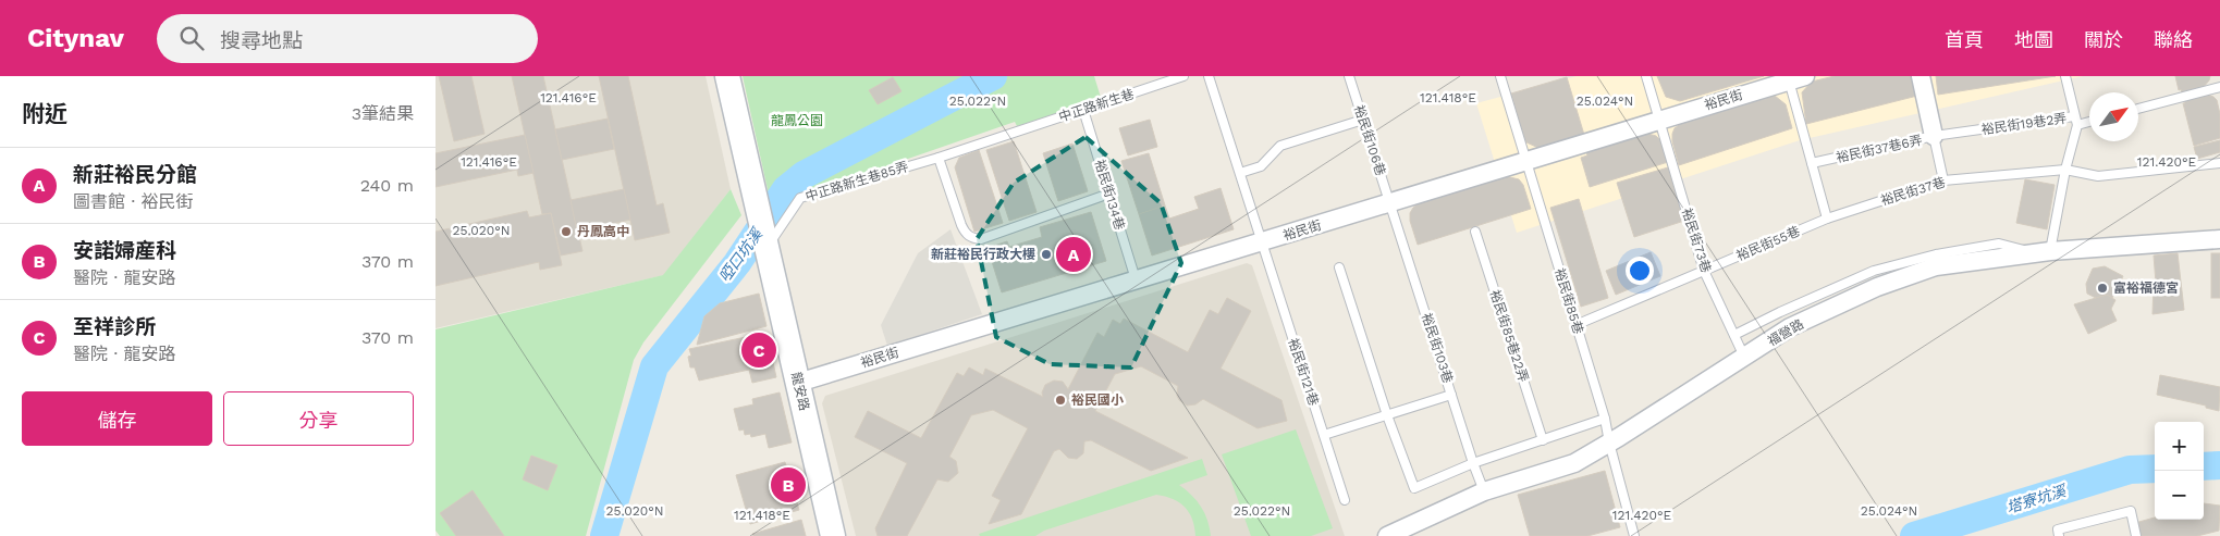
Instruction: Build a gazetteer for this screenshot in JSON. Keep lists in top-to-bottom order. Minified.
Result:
{"streets":{"street":["裕民街","福營路","龍安路"],"lane":["中正路新生巷","裕民街19巷2弄","裕民街106巷","裕民街37巷6弄","中正路新生巷85弄","裕民街37巷","裕民街134巷","裕民街73巷","裕民街55巷","裕民街85巷","裕民街85巷22弄","裕民街103巷","裕民街121巷"]},"crossings":[["裕民街","裕民街106巷"],["裕民街","裕民街134巷"],["裕民街","裕民街73巷"],["裕民街","裕民街85巷"],["裕民街","裕民街103巷"],["裕民街","裕民街121巷"],["裕民街","龍安路"],["中正路新生巷","中正路新生巷85弄"],["中正路新生巷","裕民街134巷"],["裕民街19巷2弄","裕民街37巷6弄"],["裕民街19巷2弄","裕民街37巷"],["裕民街19巷2弄","福營路"],["裕民街106巷","裕民街103巷"],["裕民街37巷6弄","裕民街37巷"],["中正路新生巷85弄","龍安路"],["裕民街37巷","裕民街55巷"],["裕民街73巷","裕民街55巷"],["裕民街73巷","福營路"],["裕民街55巷","裕民街85巷"],["裕民街85巷","福營路"],["福營路","裕民街103巷"]],"water":["啞口坑溪","塔寮坑溪"],"parks":["龍鳳公園"],"places":["丹鳳高中","新莊裕民行政大樓","富裕福德宮","裕民國小"],"north":"top right","page":{"header":"Citynav","search":"搜尋地點","nav":["首頁","地圖","關於","聯絡"],"heading":["附近","3筆結果"],"list":[{"mark":"A","name":"新莊裕民分館","note":"圖書館 · 裕民街","value":"240 m"},{"mark":"B","name":"安諾婦産科","note":"醫院 · 龍安路","value":"370 m"},{"mark":"C","name":"至祥診所","note":"醫院 · 龍安路","value":"370 m"}],"pins":["A","C","B"],"buttons":["儲存","分享"],"map_buttons":["+","−"]},"coordinates":["121.416°E","121.418°E","25.024°N","25.022°N","121.420°E","25.020°N"]}
